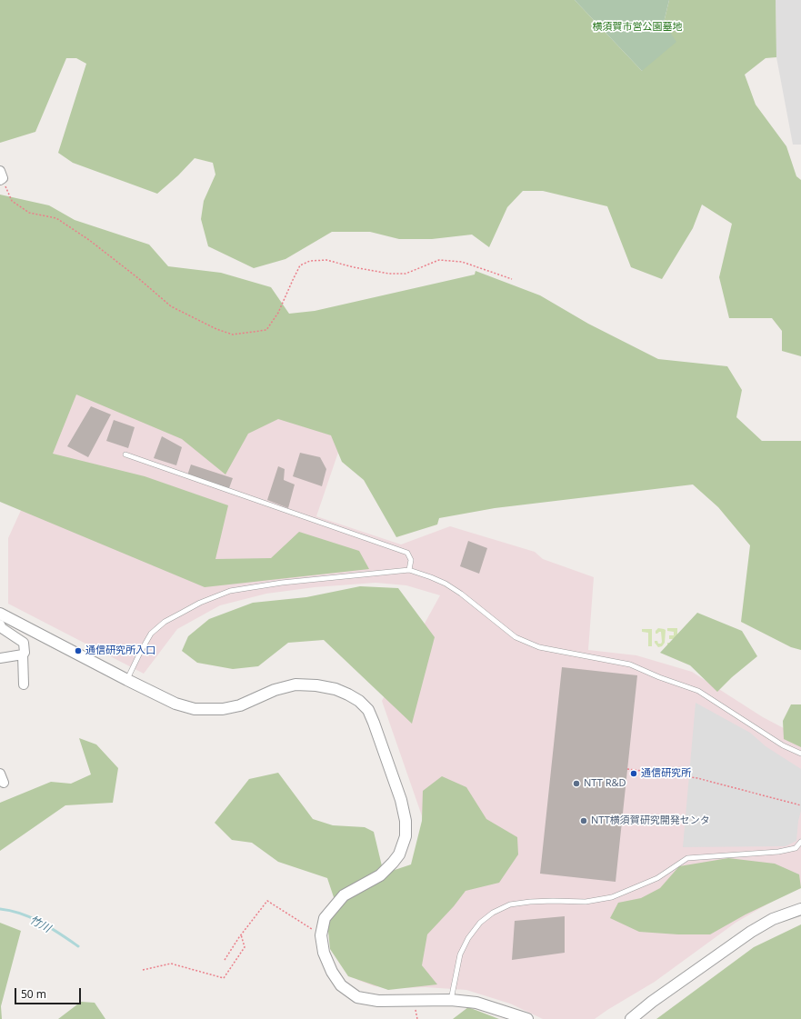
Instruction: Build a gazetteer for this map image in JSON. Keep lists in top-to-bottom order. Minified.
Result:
{"water":["竹川"],"parks":["横須賀市営公園墓地"],"places":["通信研究所入口","通信研究所","NTT R&D","NTT横須賀研究開発センタ"],"scale_bar":"50 m"}
